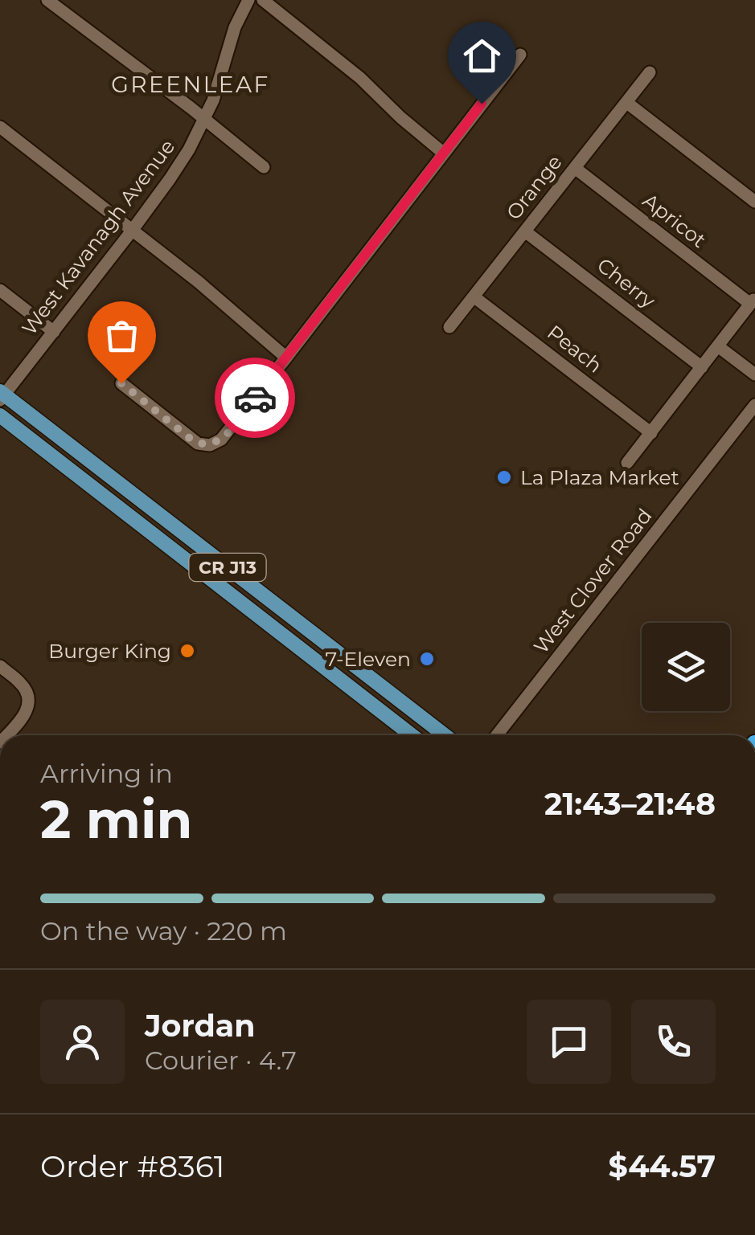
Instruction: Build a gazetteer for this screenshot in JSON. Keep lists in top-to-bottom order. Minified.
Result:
{"streets":{"main road":["CR J13"],"street":["Orange","Apricot","West Kavanagh Avenue","Cherry","Peach","West Clover Road"]},"crossings":[["Orange","Apricot"],["Orange","Cherry"],["Orange","Peach"],["West Kavanagh Avenue","CR J13"]],"districts":["GREENLEAF"],"places":["La Plaza Market","Burger King","7-Eleven"],"page":{"heading":["2 min","Arriving in","21:43–21:48"],"panel":["Jordan","Courier · 4.7","Order #8361","$44.57"],"bar":"On the way · 220 m"}}
